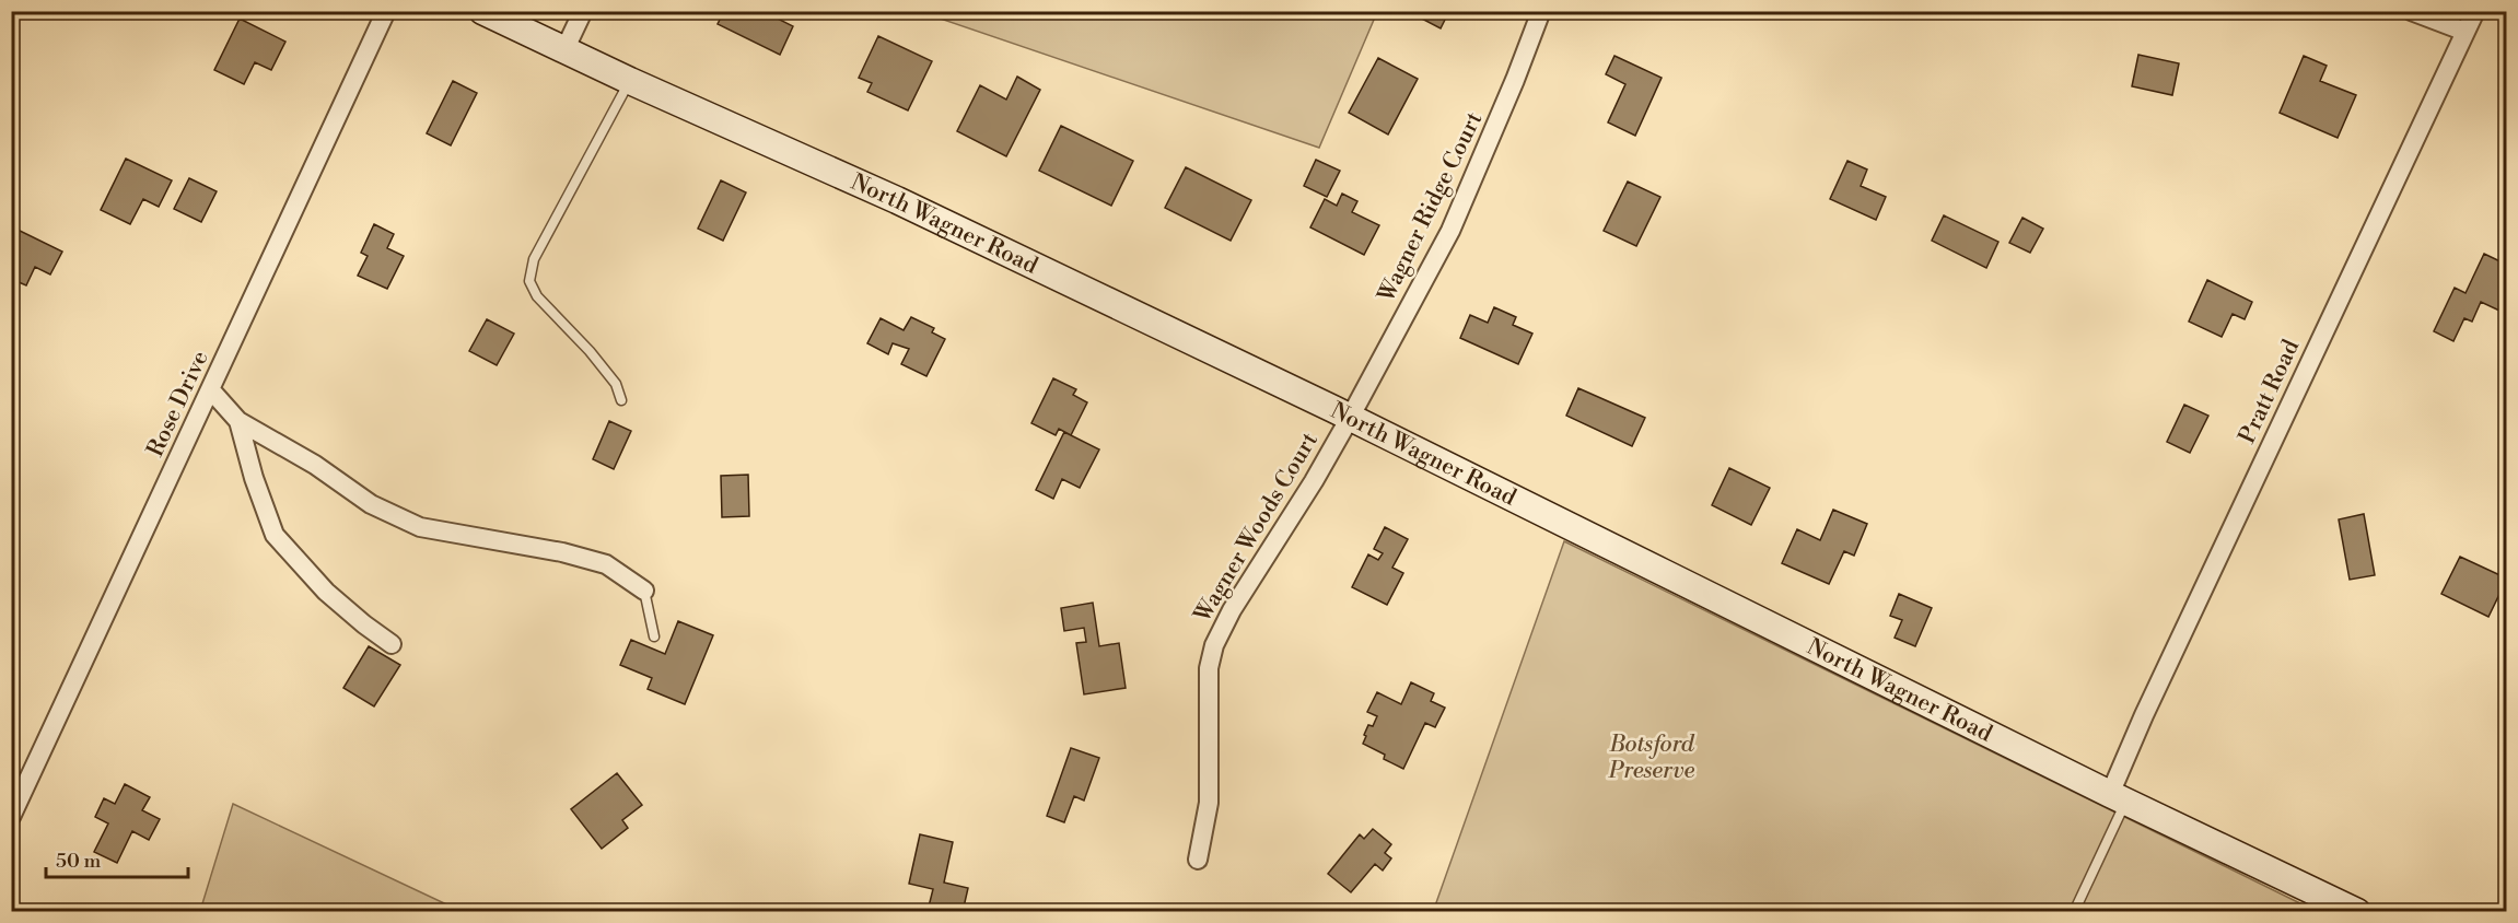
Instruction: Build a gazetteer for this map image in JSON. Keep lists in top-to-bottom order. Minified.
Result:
{"streets":{"main road":["North Wagner Road"],"street":["Wagner Ridge Court","Pratt Road","Rose Drive","Wagner Woods Court"]},"crossings":[["Wagner Ridge Court","North Wagner Road"],["Wagner Ridge Court","Wagner Woods Court"],["North Wagner Road","Pratt Road"],["North Wagner Road","Wagner Woods Court"]],"parks":["Botsford Preserve"],"scale_bar":"50 m"}
